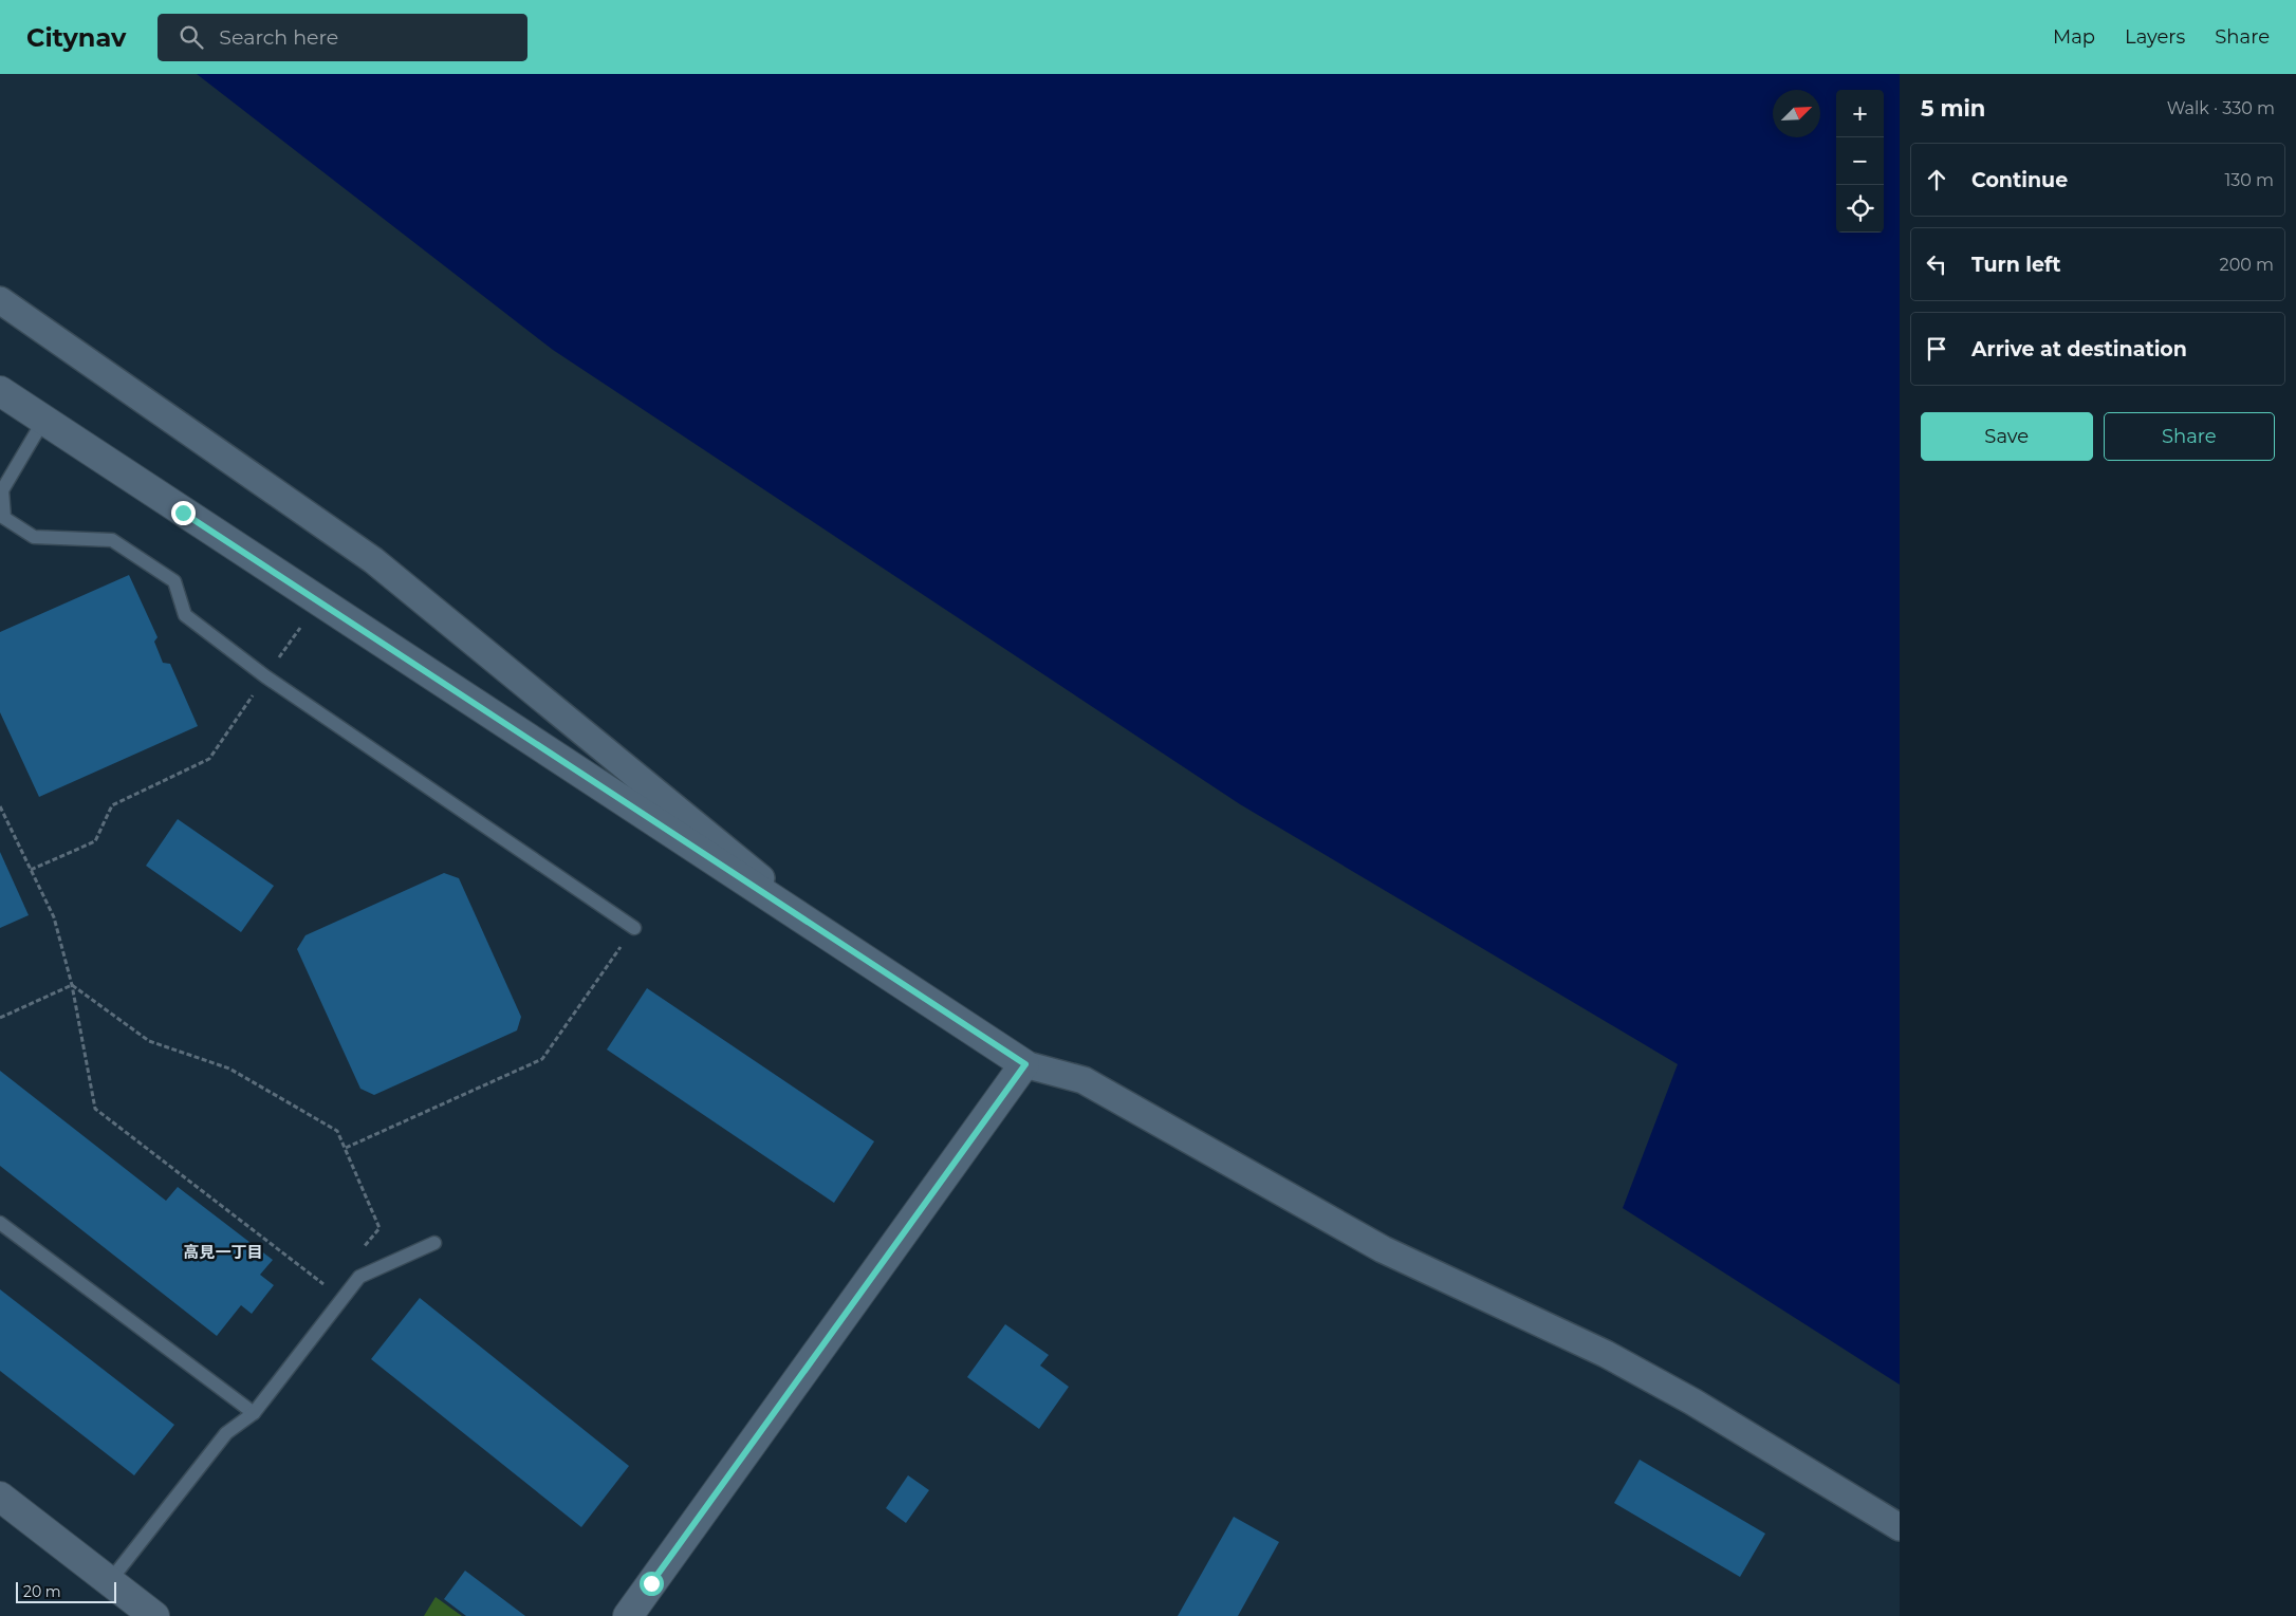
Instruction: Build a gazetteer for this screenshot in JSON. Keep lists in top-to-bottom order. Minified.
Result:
{"districts":["高見一丁目"],"scale_bar":"20 m","north":"top right","page":{"header":"Citynav","search":"Search here","nav":["Map","Layers","Share"],"heading":["5 min","Walk · 330 m"],"map_buttons":["+","−"],"list":[["Continue","130 m"],["Turn left","200 m"],"Arrive at destination"],"buttons":["Save","Share"],"scale":"20 m"}}
